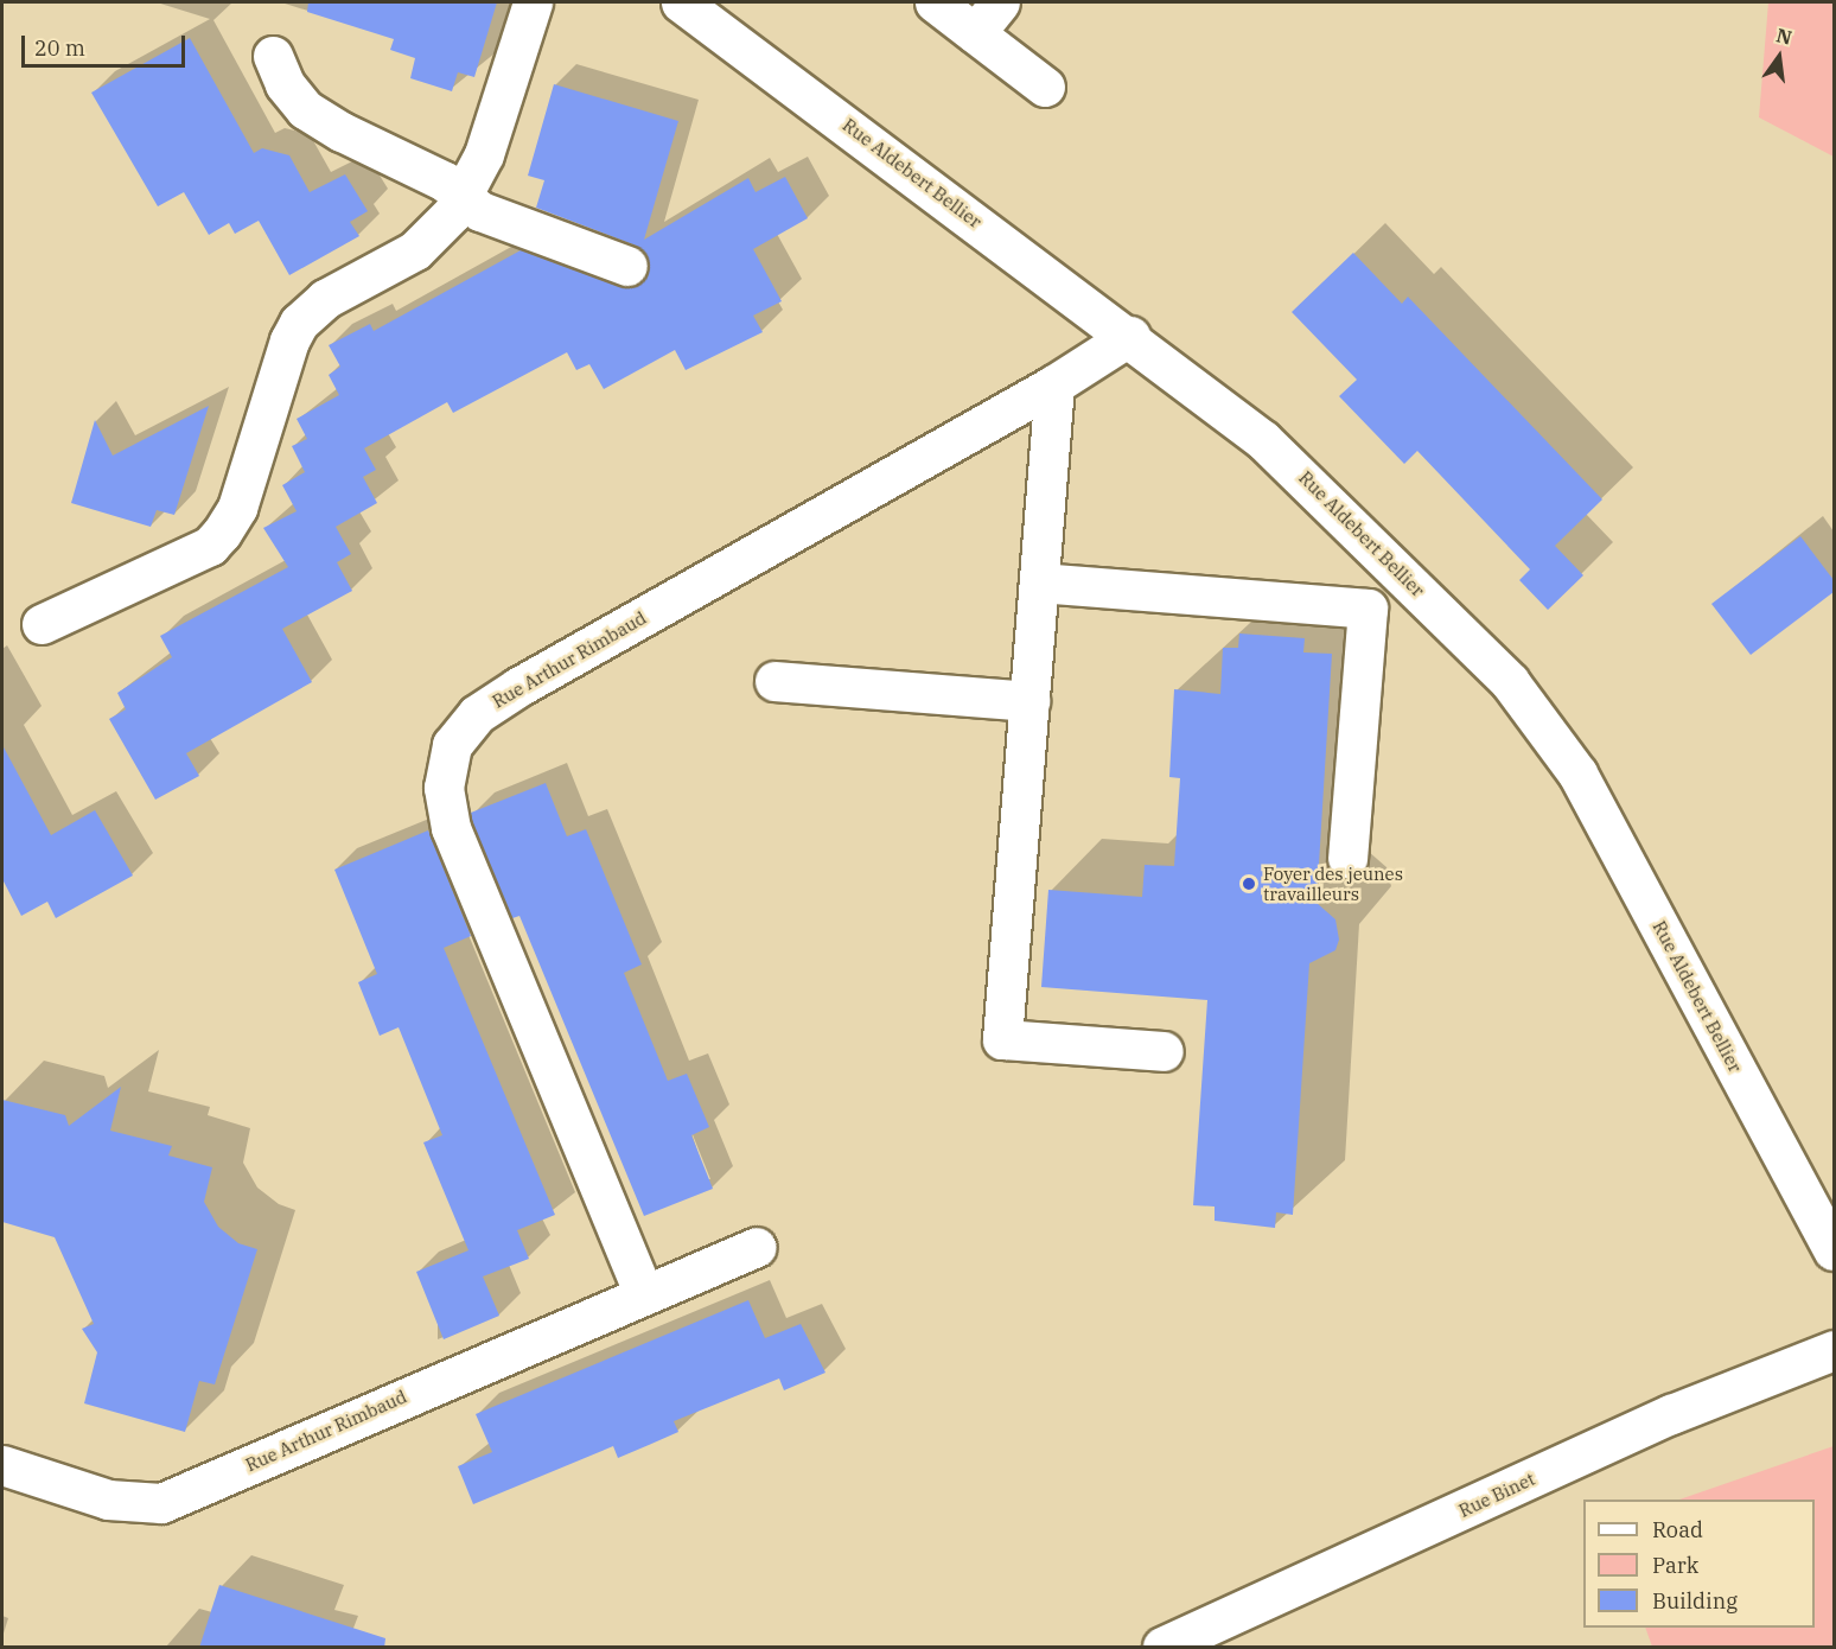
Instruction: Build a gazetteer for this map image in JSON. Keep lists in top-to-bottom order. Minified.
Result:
{"streets":{"street":["Rue Aldebert Bellier","Rue Arthur Rimbaud","Rue Binet"]},"crossings":[["Rue Aldebert Bellier","Rue Arthur Rimbaud"]],"places":["Foyer des jeunes travailleurs"],"legend":["Road","Park","Building"],"scale_bar":"20 m","north":"top"}
